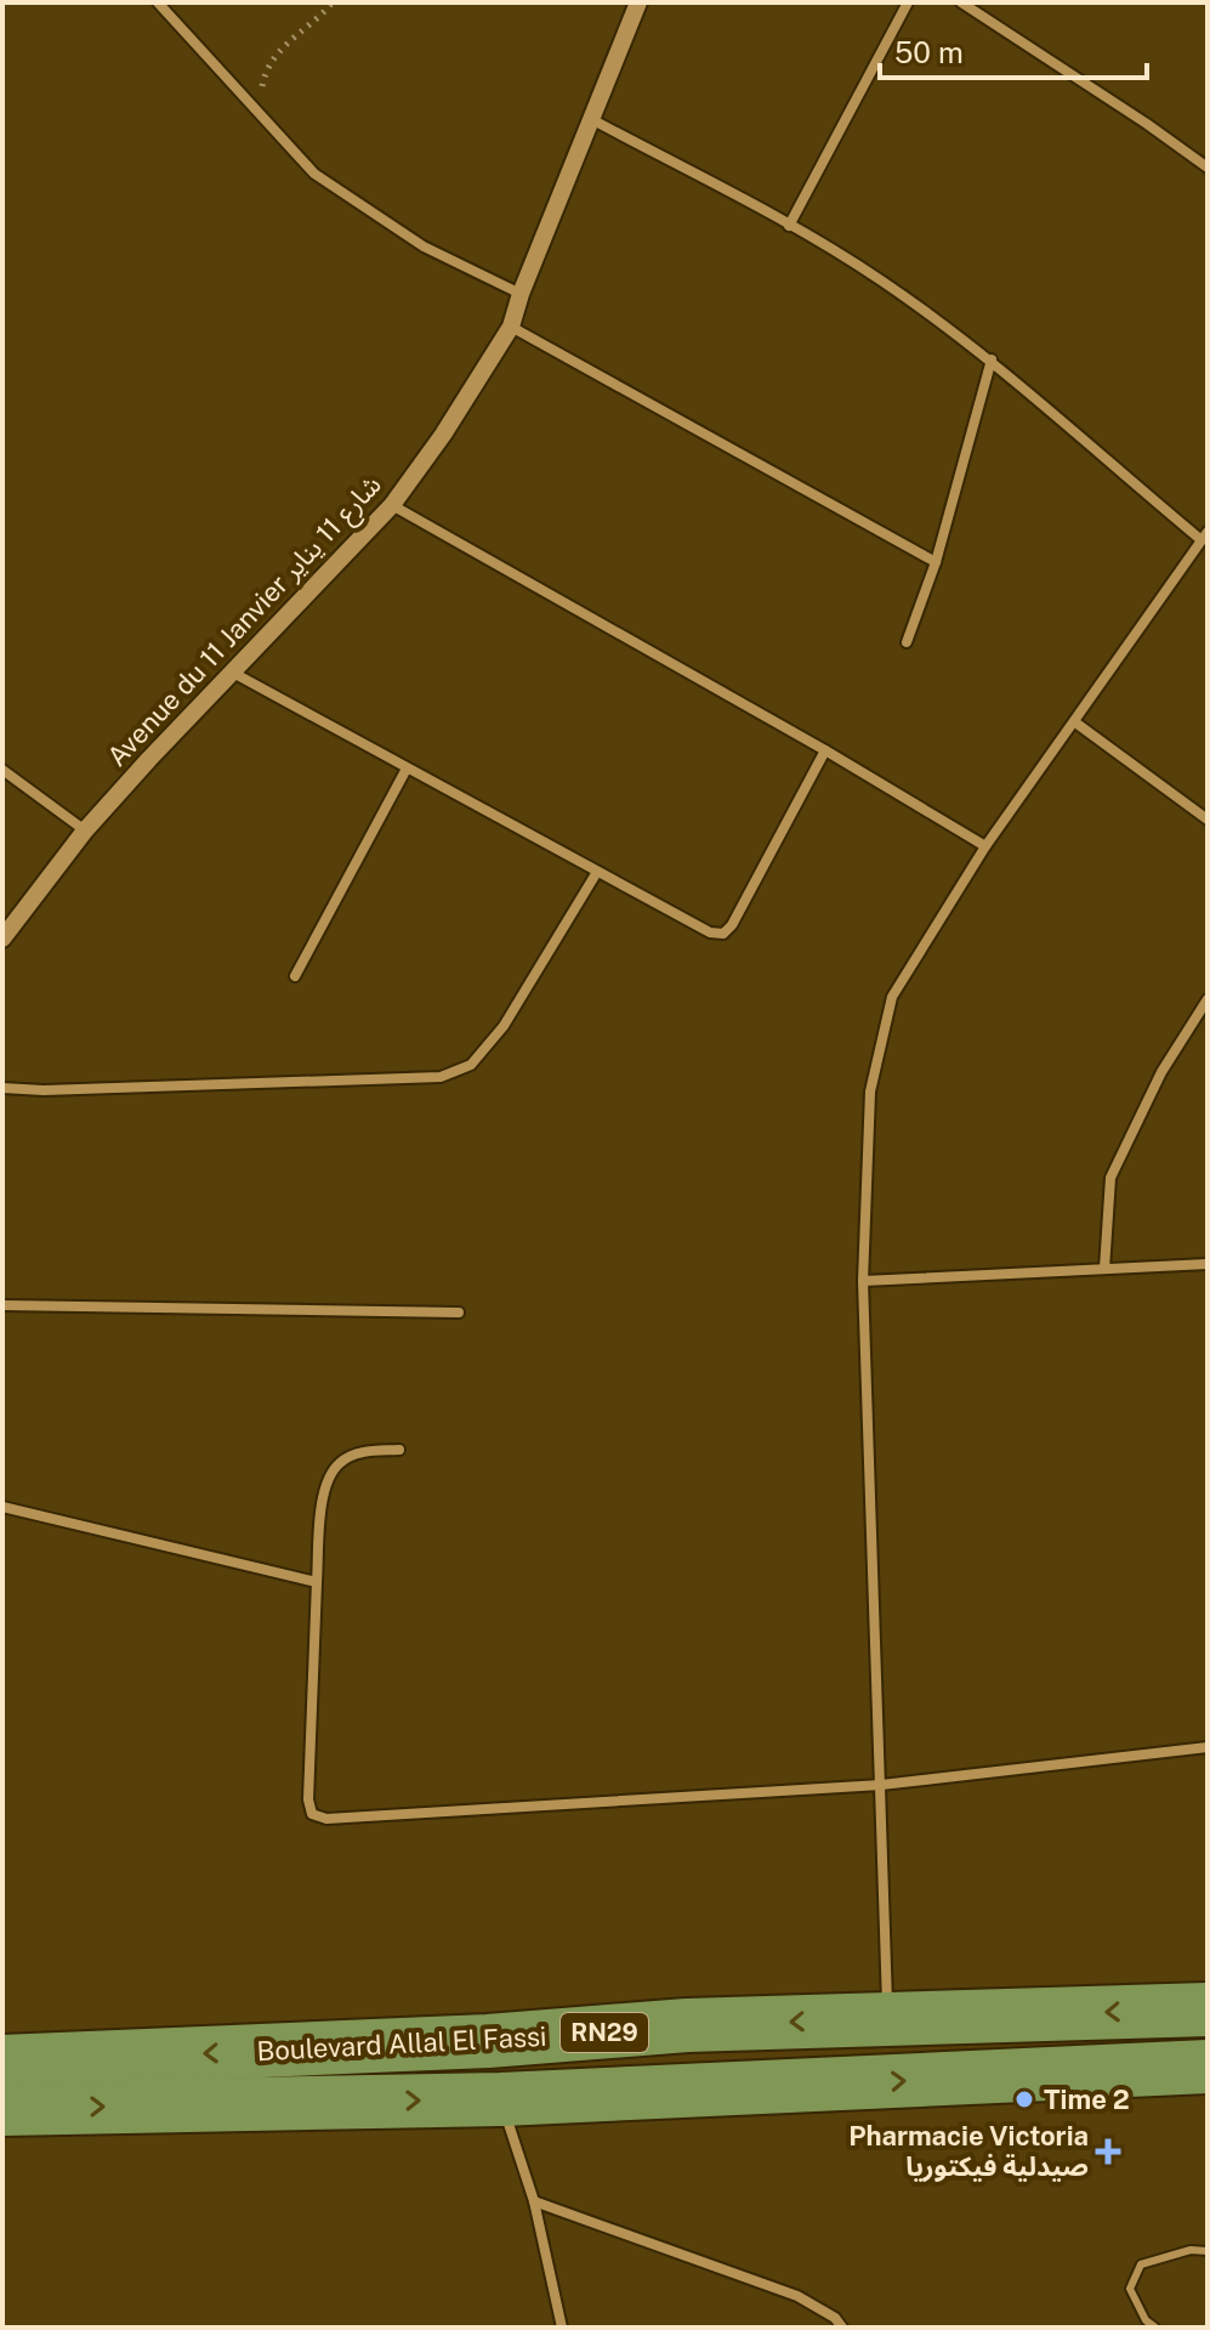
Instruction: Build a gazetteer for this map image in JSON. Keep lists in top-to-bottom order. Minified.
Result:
{"streets":{"main road":["RN29","Boulevard Allal El Fassi"],"street":["Avenue du 11 Janvier شارع 11 يناير"]},"places":{"other":["Time 2"],"health":["Pharmacie Victoria صيدلية فيكتوريا"]},"scale_bar":"50 m"}
